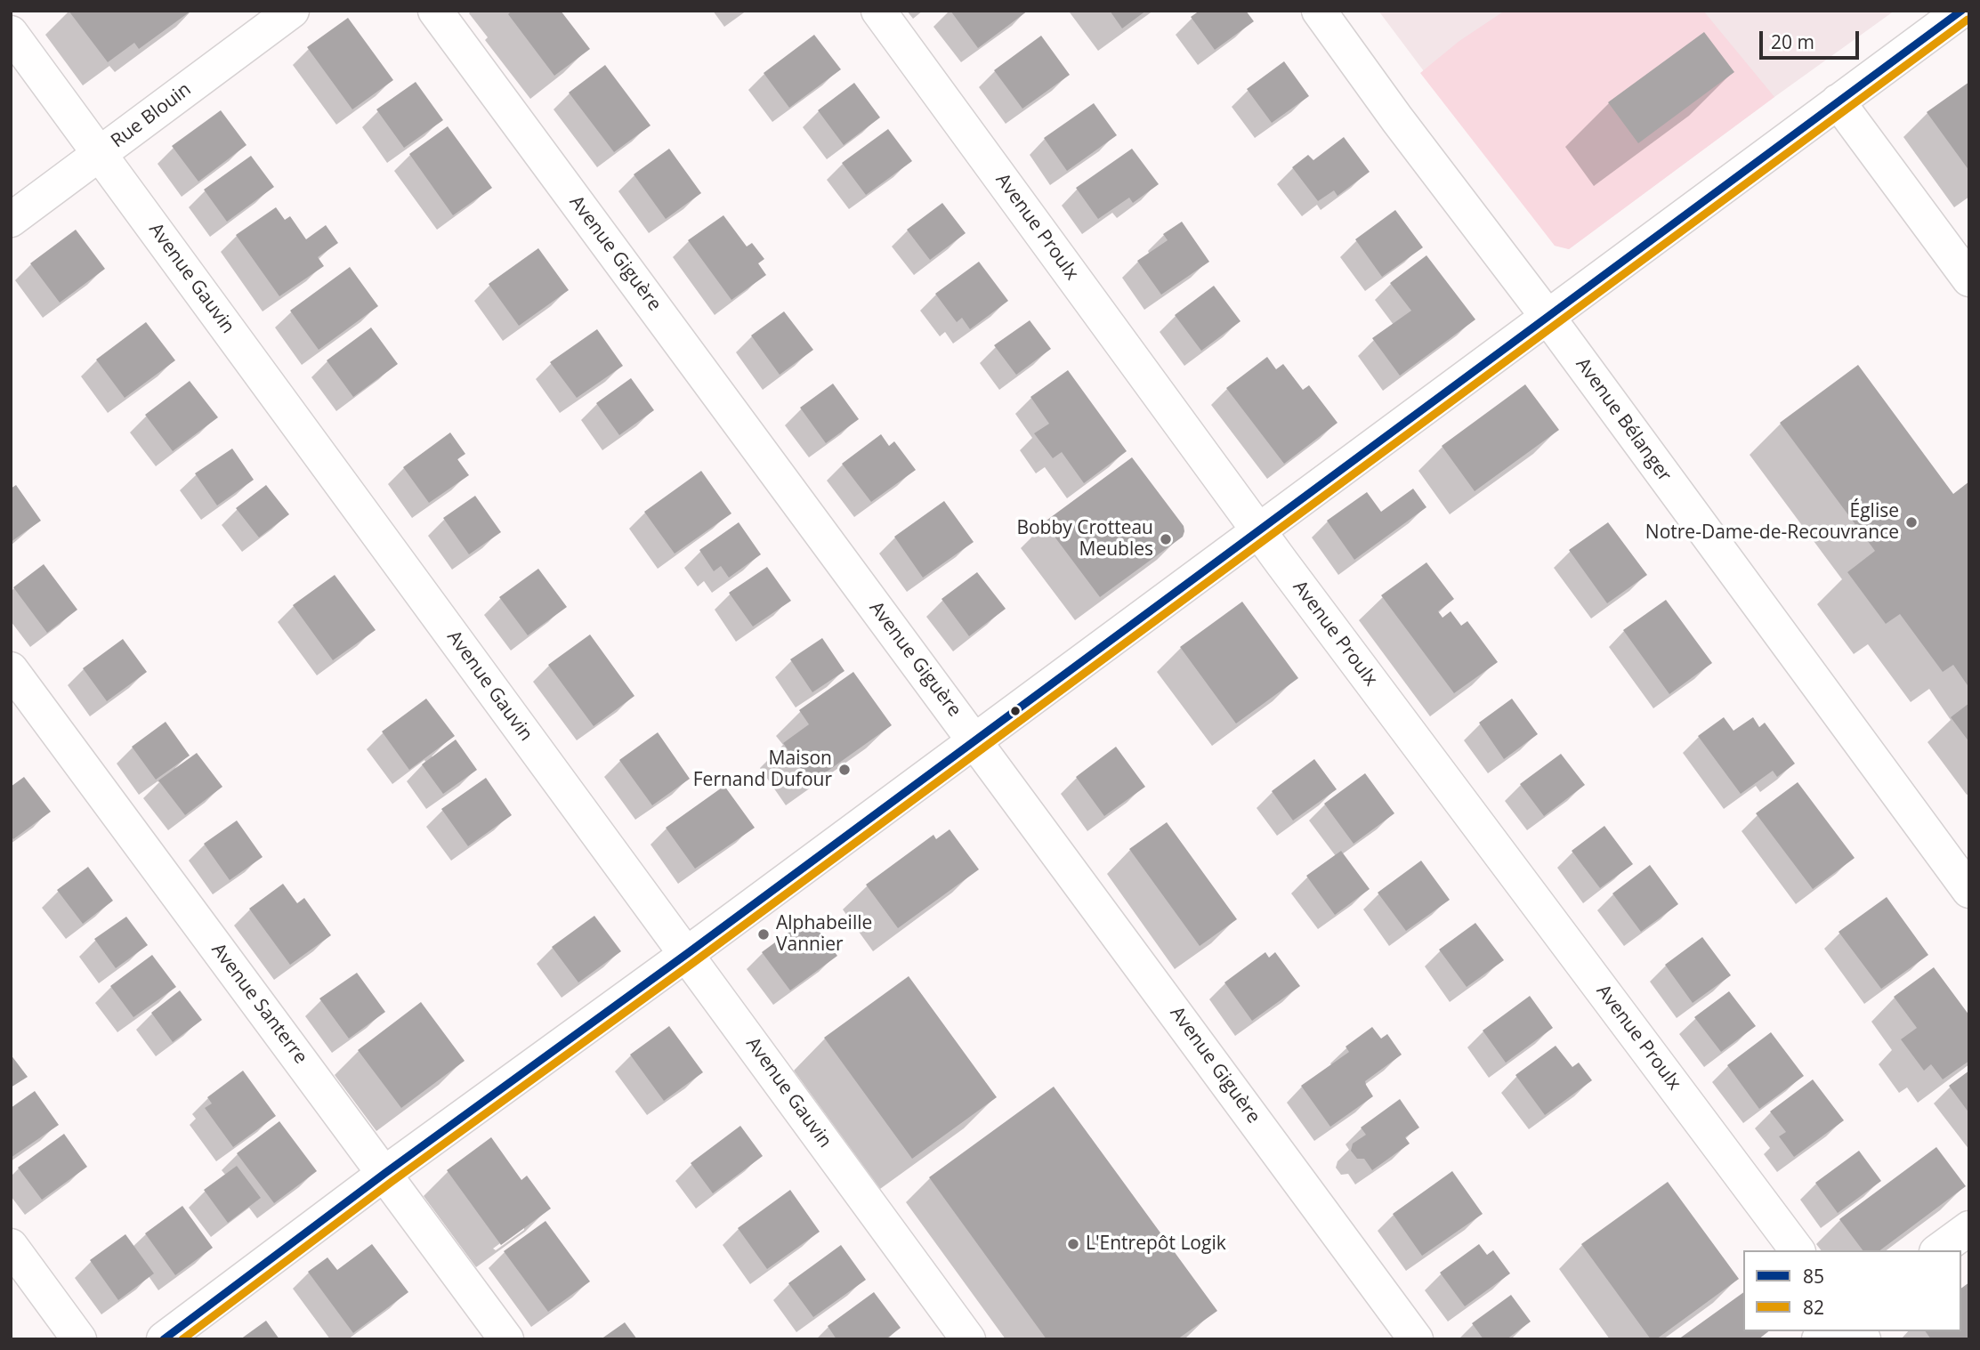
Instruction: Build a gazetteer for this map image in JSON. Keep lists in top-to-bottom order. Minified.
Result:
{"streets":{"street":["Rue Blouin","Avenue Proulx","Avenue Giguère","Avenue Gauvin","Avenue Bélanger","Avenue Santerre"]},"crossings":[["Rue Blouin","Avenue Gauvin"]],"places":["Église Notre-Dame-de-Recouvrance","Bobby Crotteau Meubles","Maison Fernand Dufour","Alphabeille Vannier","L'Entrepôt Logik"],"lines":["transit line 85","transit line 82"],"legend":["85","82"],"scale_bar":"20 m"}
